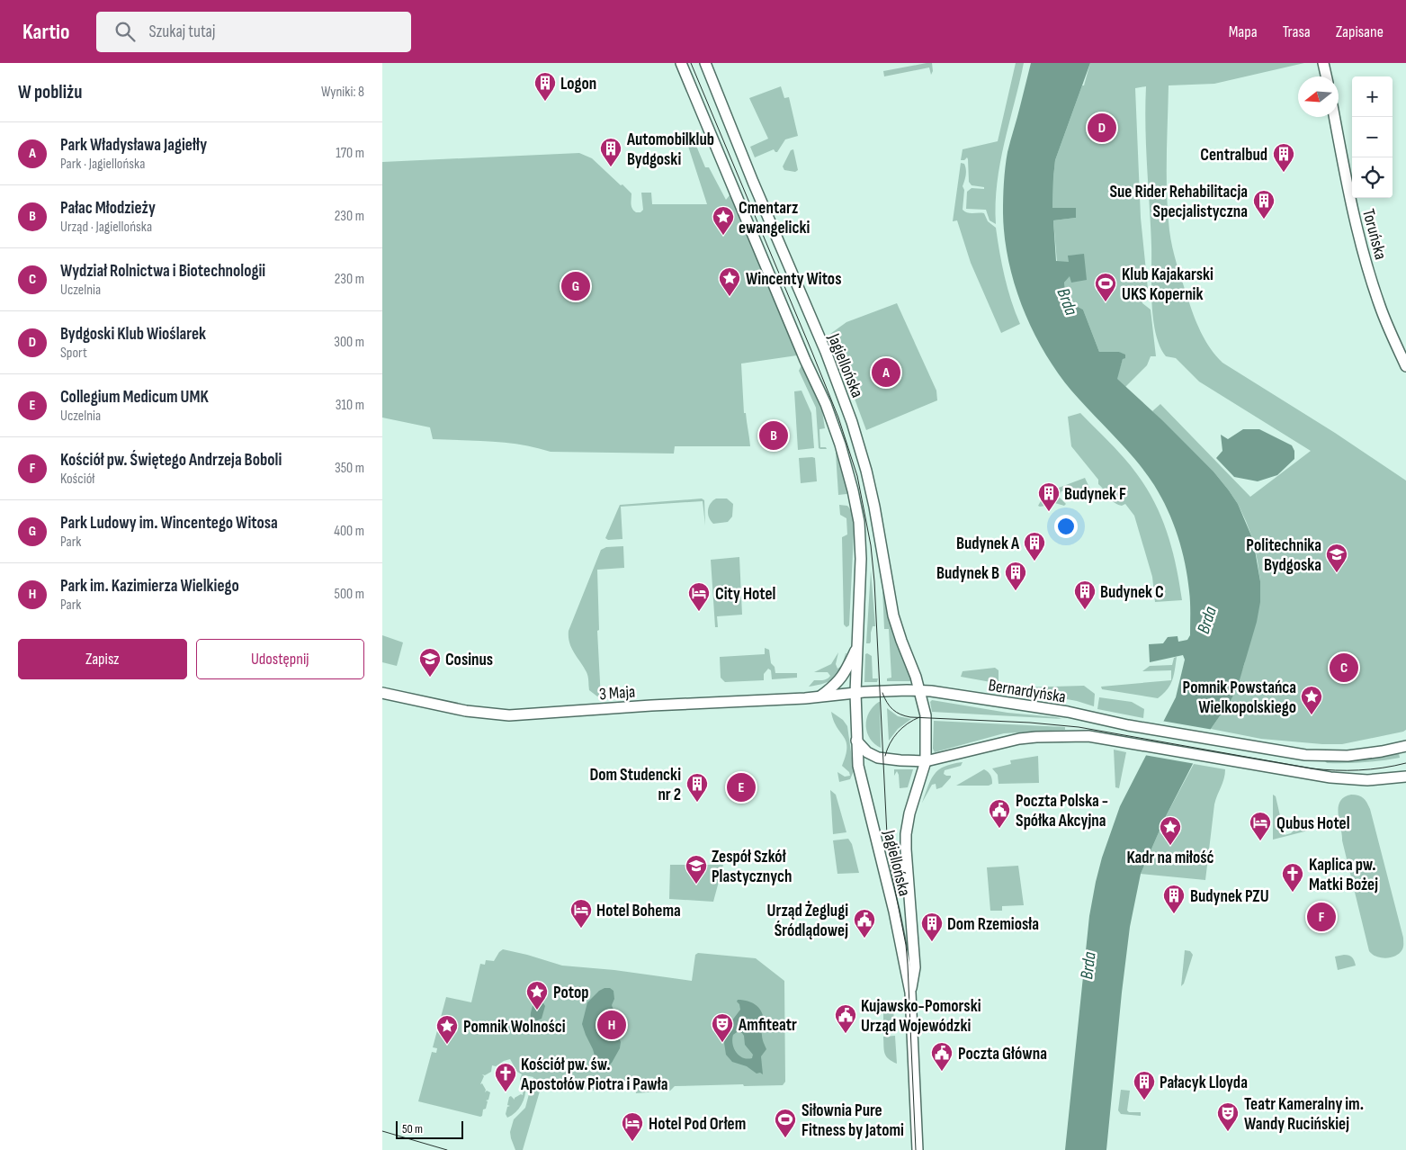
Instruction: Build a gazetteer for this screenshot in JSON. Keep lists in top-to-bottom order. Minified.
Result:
{"streets":{"main road":["Toruńska","Jagiellońska","Bernardyńska","3 Maja"]},"crossings":[["Jagiellońska","Bernardyńska"],["Jagiellońska","3 Maja"],["Bernardyńska","3 Maja"]],"water":["Brda"],"places":{"building":["Logon","Automobilklub Bydgoski","Centralbud","Sue Rider Rehabilitacja Specjalistyczna","Budynek F","Budynek A","Budynek B","Budynek C","Dom Studencki nr 2","Budynek PZU","Dom Rzemiosła","Pałacyk Lloyda"],"place":["Cmentarz ewangelicki","Wincenty Witos","Pomnik Powstańca Wielkopolskiego","Kadr na miłość","Potop","Pomnik Wolności"],"sports":["Klub Kajakarski UKS Kopernik","Siłownia Pure Fitness by Jatomi"],"school or university":["Politechnika Bydgoska","Cosinus","Zespół Szkół Plastycznych"],"hotel":["City Hotel","Qubus Hotel","Hotel Bohema","Hotel Pod Orłem"],"public building":["Poczta Polska - Spółka Akcyjna","Urząd Żeglugi Śródlądowej","Kujawsko-Pomorski Urząd Wojewódzki","Poczta Główna"],"church":["Kaplica pw. Matki Bożej","Kościół pw. św. Apostołów Piotra i Pawła"],"theatre":["Amfiteatr","Teatr Kameralny im. Wandy Rucińskiej"]},"scale_bar":"50 m","north":"left","page":{"header":"Kartio","search":"Szukaj tutaj","nav":["Mapa","Trasa","Zapisane"],"heading":["W pobliżu","Wyniki: 8"],"map_buttons":["+","−"],"pins":["D","G","A","B","C","E","F","H"],"list":[{"mark":"A","name":"Park Władysława Jagiełły","note":"Park · Jagiellońska","value":"170 m"},{"mark":"B","name":"Pałac Młodzieży","note":"Urząd · Jagiellońska","value":"230 m"},{"mark":"C","name":"Wydział Rolnictwa i Biotechnologii","note":"Uczelnia","value":"230 m"},{"mark":"D","name":"Bydgoski Klub Wioślarek","note":"Sport","value":"300 m"},{"mark":"E","name":"Collegium Medicum UMK","note":"Uczelnia","value":"310 m"},{"mark":"F","name":"Kościół pw. Świętego Andrzeja Boboli","note":"Kościół","value":"350 m"},{"mark":"G","name":"Park Ludowy im. Wincentego Witosa","note":"Park","value":"400 m"},{"mark":"H","name":"Park im. Kazimierza Wielkiego","note":"Park","value":"500 m"}],"buttons":["Zapisz","Udostępnij"],"scale":"50 m"}}
